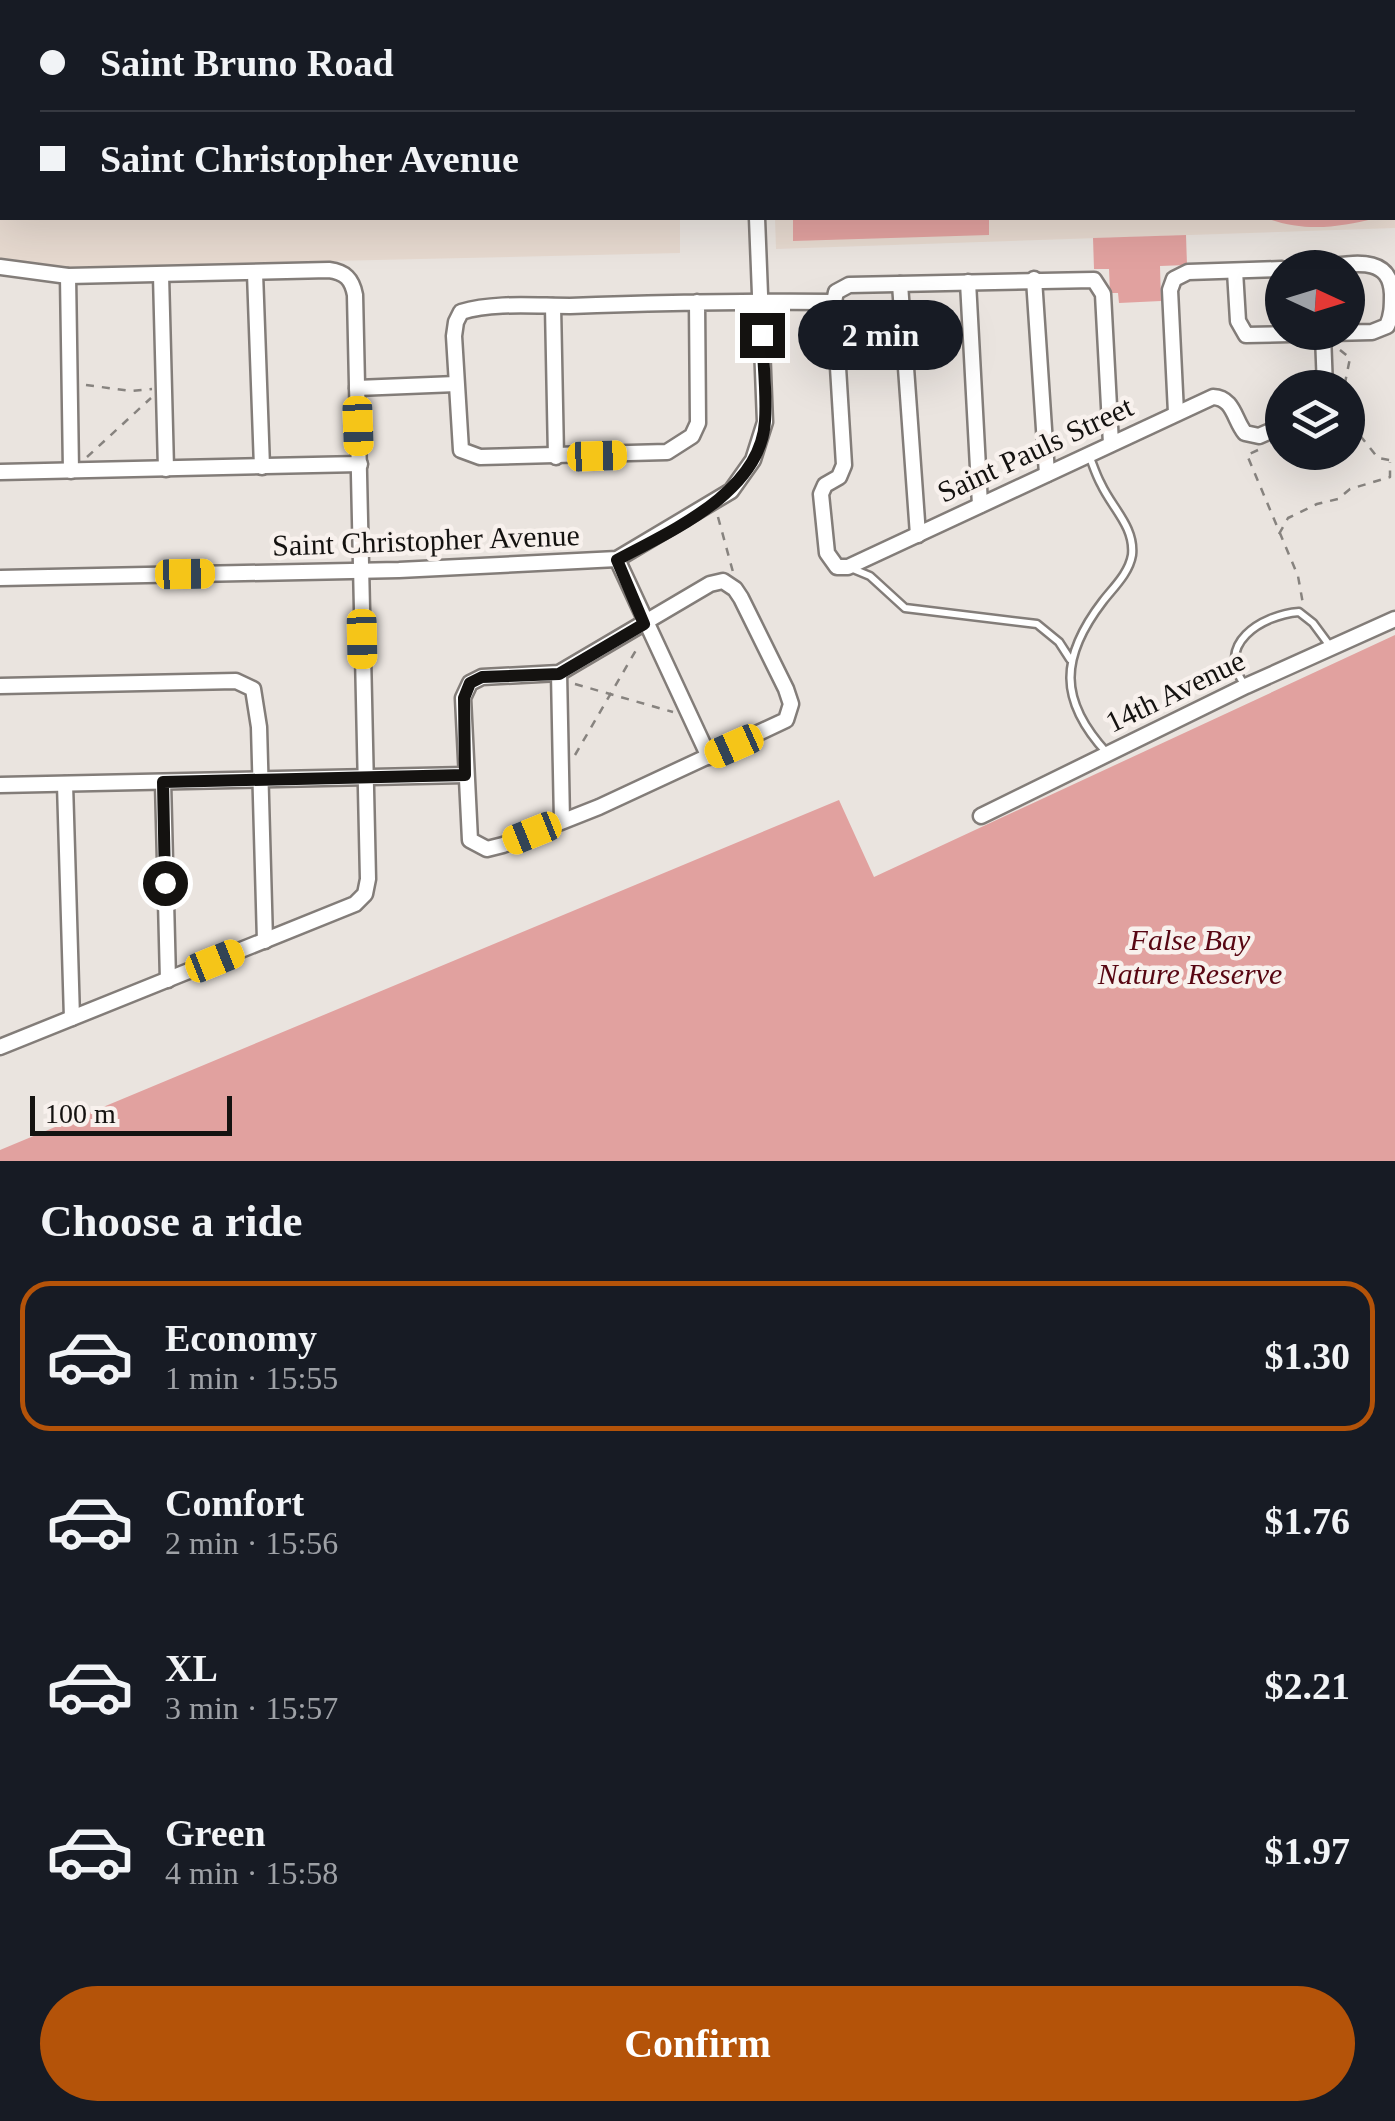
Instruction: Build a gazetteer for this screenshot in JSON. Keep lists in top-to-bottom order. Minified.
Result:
{"streets":{"street":["Saint Pauls Street","Saint Christopher Avenue","14th Avenue"]},"parks":["False Bay Nature Reserve"],"scale_bar":"100 m","north":"right","page":{"banner":["Saint Bruno Road","Saint Christopher Avenue"],"bubble":"2 min","scale":"100 m","heading":"Choose a ride","list":[{"name":"Economy","note":"1 min · 15:55","value":"$1.30"},{"name":"Comfort","note":"2 min · 15:56","value":"$1.76"},{"name":"XL","note":"3 min · 15:57","value":"$2.21"},{"name":"Green","note":"4 min · 15:58","value":"$1.97"}],"buttons":"Confirm"}}
